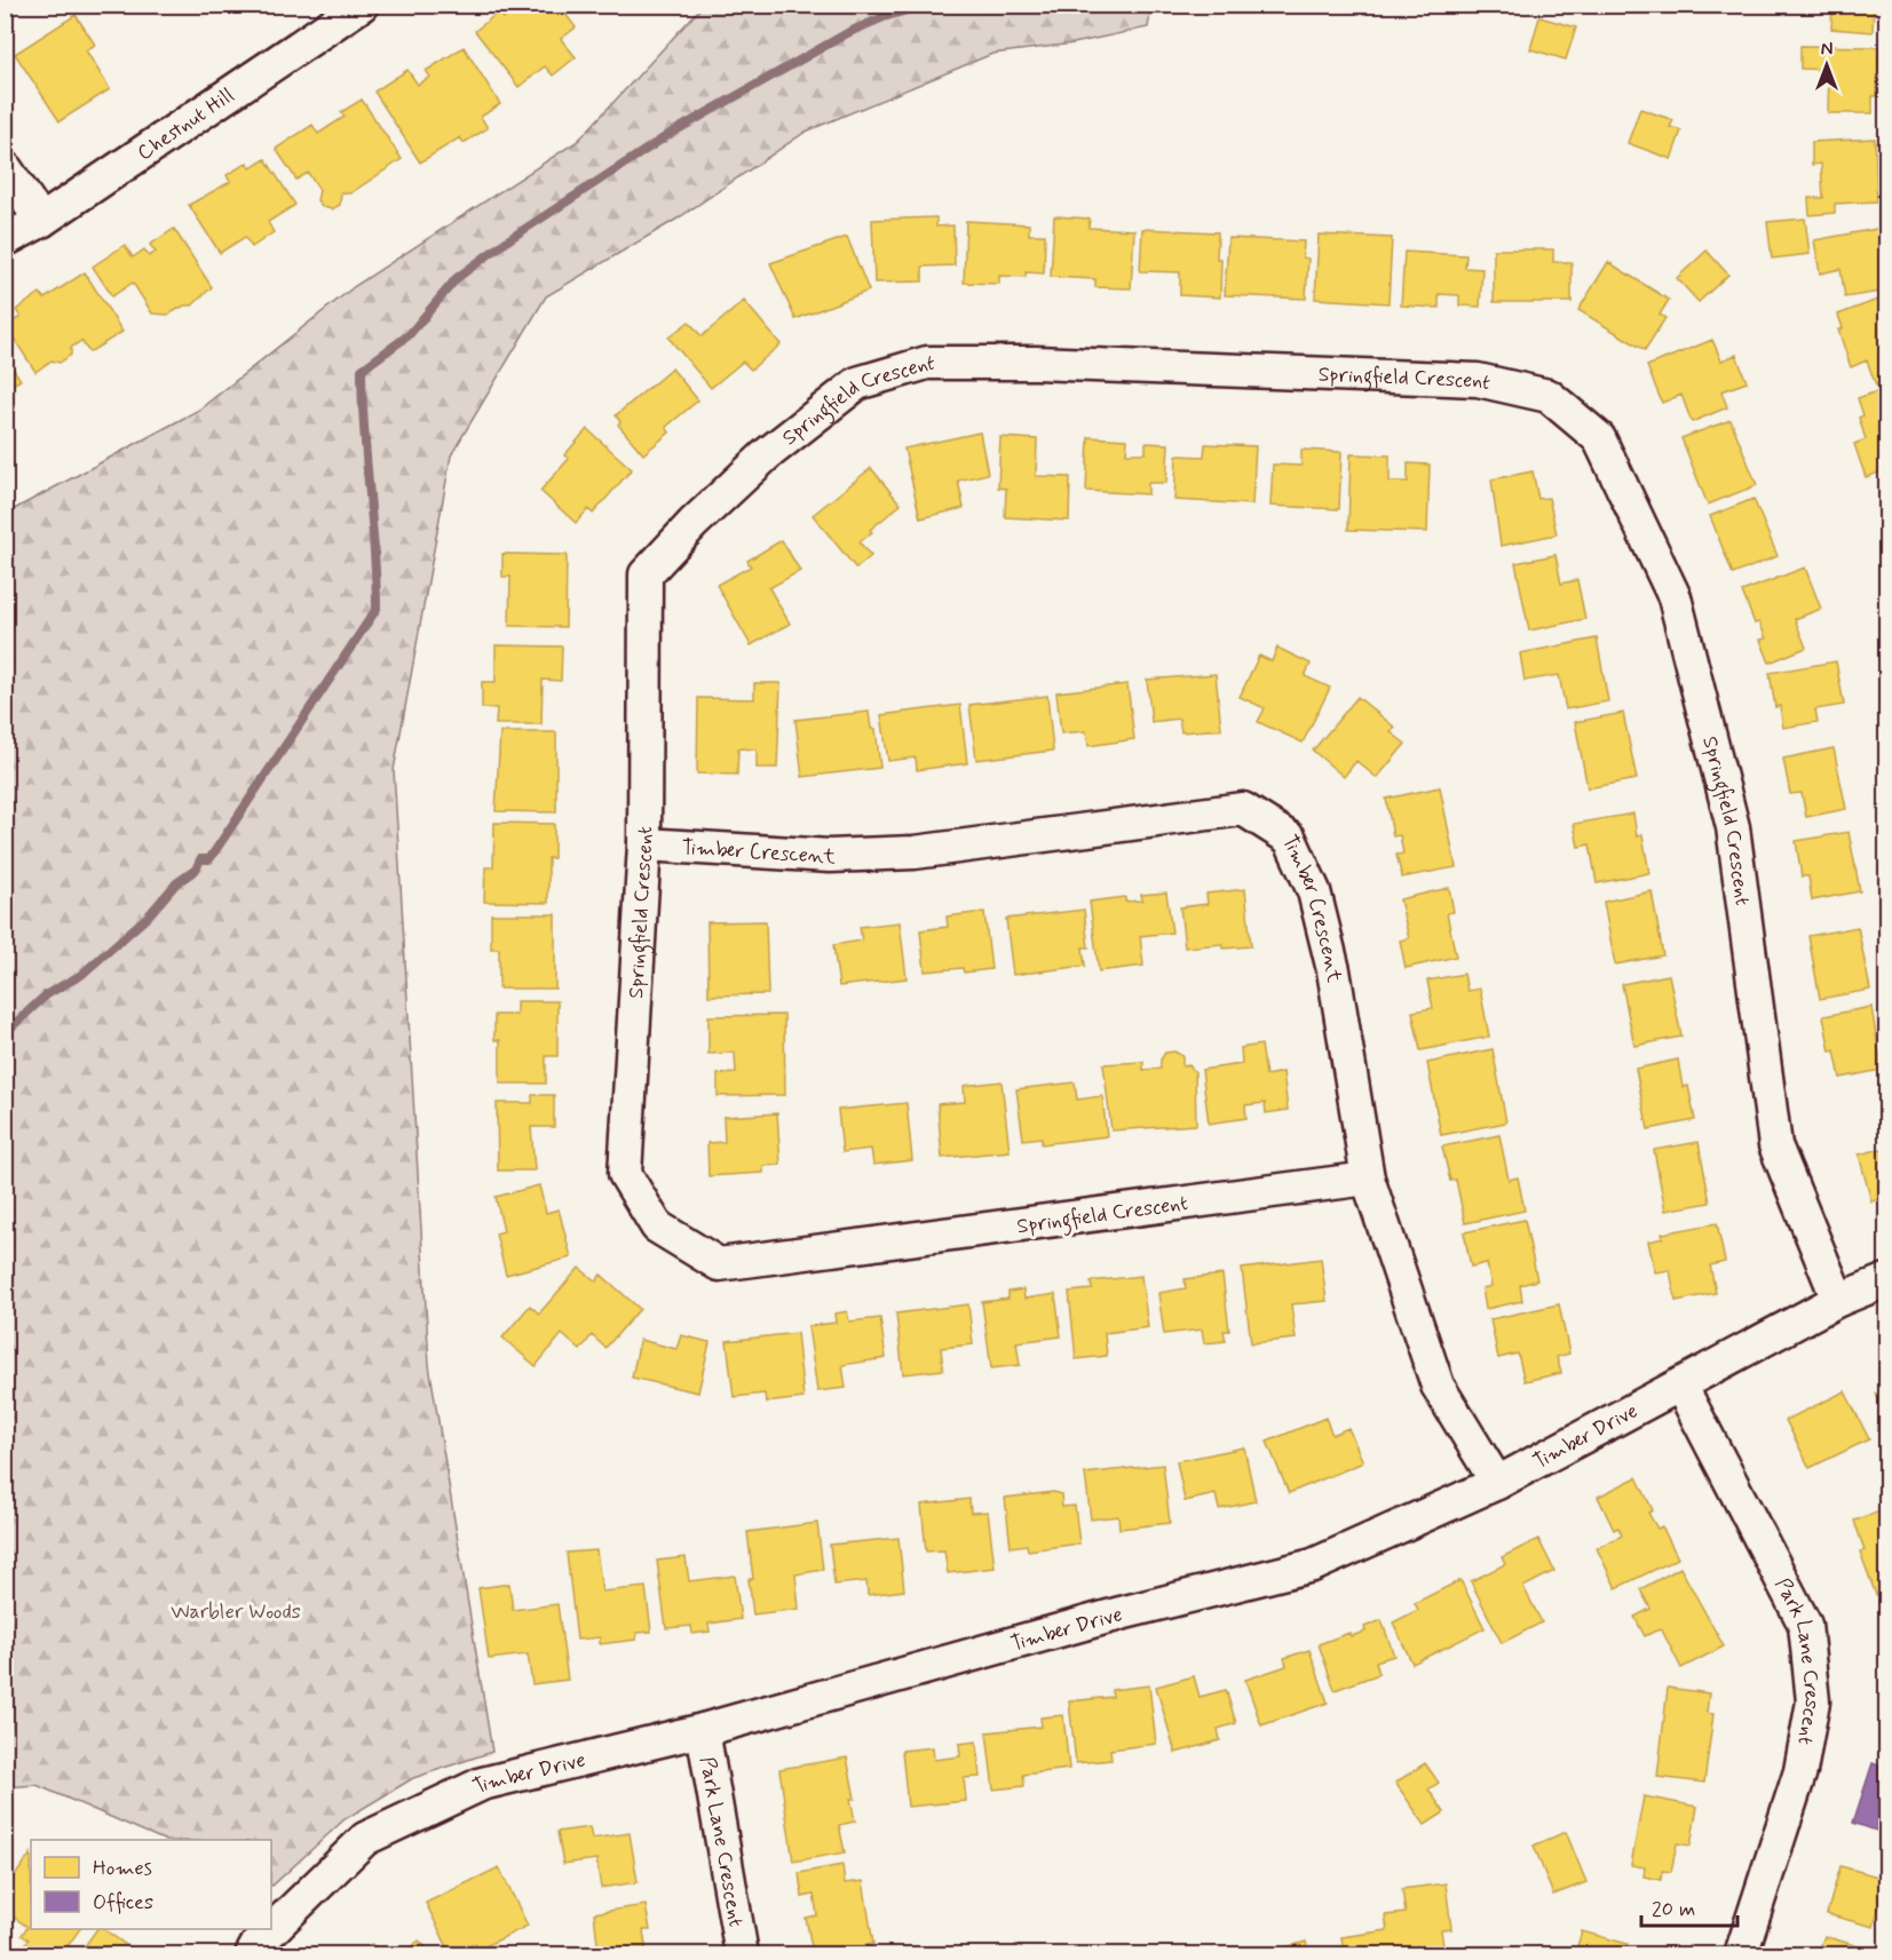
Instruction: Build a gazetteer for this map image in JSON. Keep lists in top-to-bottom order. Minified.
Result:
{"streets":{"street":["Chestnut Hill","Springfield Crescent","Timber Crescent","Timber Drive","Park Lane Crescent"]},"crossings":[["Springfield Crescent","Timber Crescent"],["Springfield Crescent","Timber Drive"],["Timber Crescent","Timber Drive"],["Timber Drive","Park Lane Crescent"]],"parks":["Warbler Woods"],"legend":["Homes","Offices"],"scale_bar":"20 m","north":"top"}
